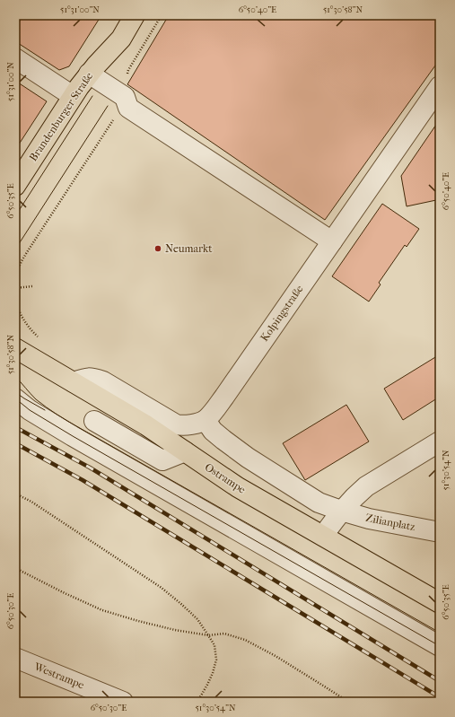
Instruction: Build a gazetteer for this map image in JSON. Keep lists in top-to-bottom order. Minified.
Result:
{"streets":{"main road":["Brandenburger Straße","Ostrampe"],"street":["Kolpingstraße","Zilianplatz","Westrampe"]},"places":["Neumarkt"],"coordinates":["51°31'00\"N","6°50'40\"E","51°30'58\"N","6°50'35\"E","51°30'54\"N","6°50'30\"E"]}
